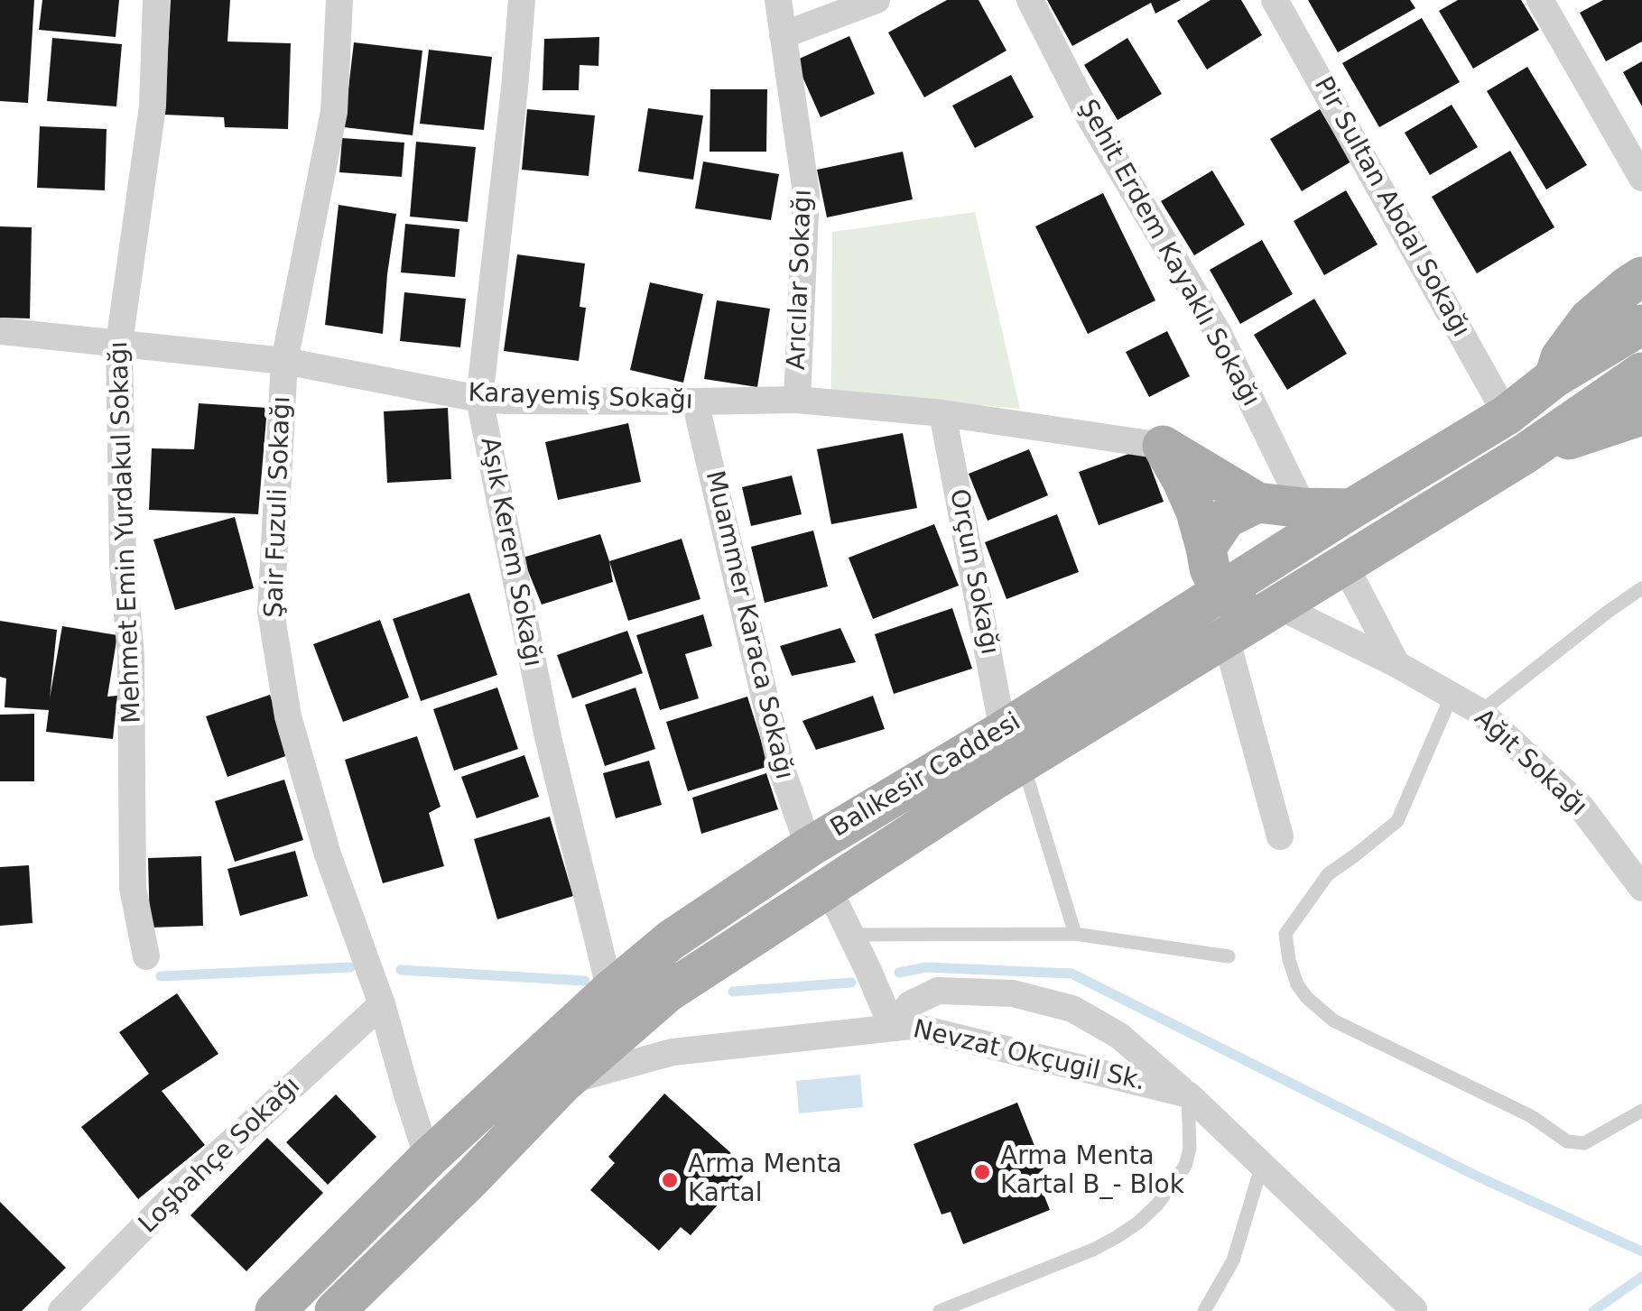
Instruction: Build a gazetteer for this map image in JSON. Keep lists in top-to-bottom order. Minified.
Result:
{"streets":{"main road":["Balıkesir Caddesi"],"street":["Pir Sultan Abdal Sokağı","Şehit Erdem Kayaklı Sokağı","Arıcılar Sokağı","Karayemiş Sokağı","Şair Fuzuli Sokağı","Mehmet Emin Yurdakul Sokağı","Aşık Kerem Sokağı","Orçun Sokağı","Muammer Karaca Sokağı","Ağıt Sokağı","Nevzat Okçugil Sk.","Loşbahçe Sokağı"]},"crossings":[["Pir Sultan Abdal Sokağı","Balıkesir Caddesi"],["Arıcılar Sokağı","Karayemiş Sokağı"],["Karayemiş Sokağı","Şair Fuzuli Sokağı"],["Karayemiş Sokağı","Mehmet Emin Yurdakul Sokağı"],["Karayemiş Sokağı","Aşık Kerem Sokağı"],["Karayemiş Sokağı","Orçun Sokağı"],["Karayemiş Sokağı","Muammer Karaca Sokağı"],["Şair Fuzuli Sokağı","Balıkesir Caddesi"],["Şair Fuzuli Sokağı","Loşbahçe Sokağı"],["Aşık Kerem Sokağı","Balıkesir Caddesi"],["Orçun Sokağı","Balıkesir Caddesi"],["Muammer Karaca Sokağı","Balıkesir Caddesi"],["Ağıt Sokağı","Balıkesir Caddesi"],["Balıkesir Caddesi","Nevzat Okçugil Sk."]],"places":["Arma Menta Kartal B_- Blok","Arma Menta Kartal"]}
